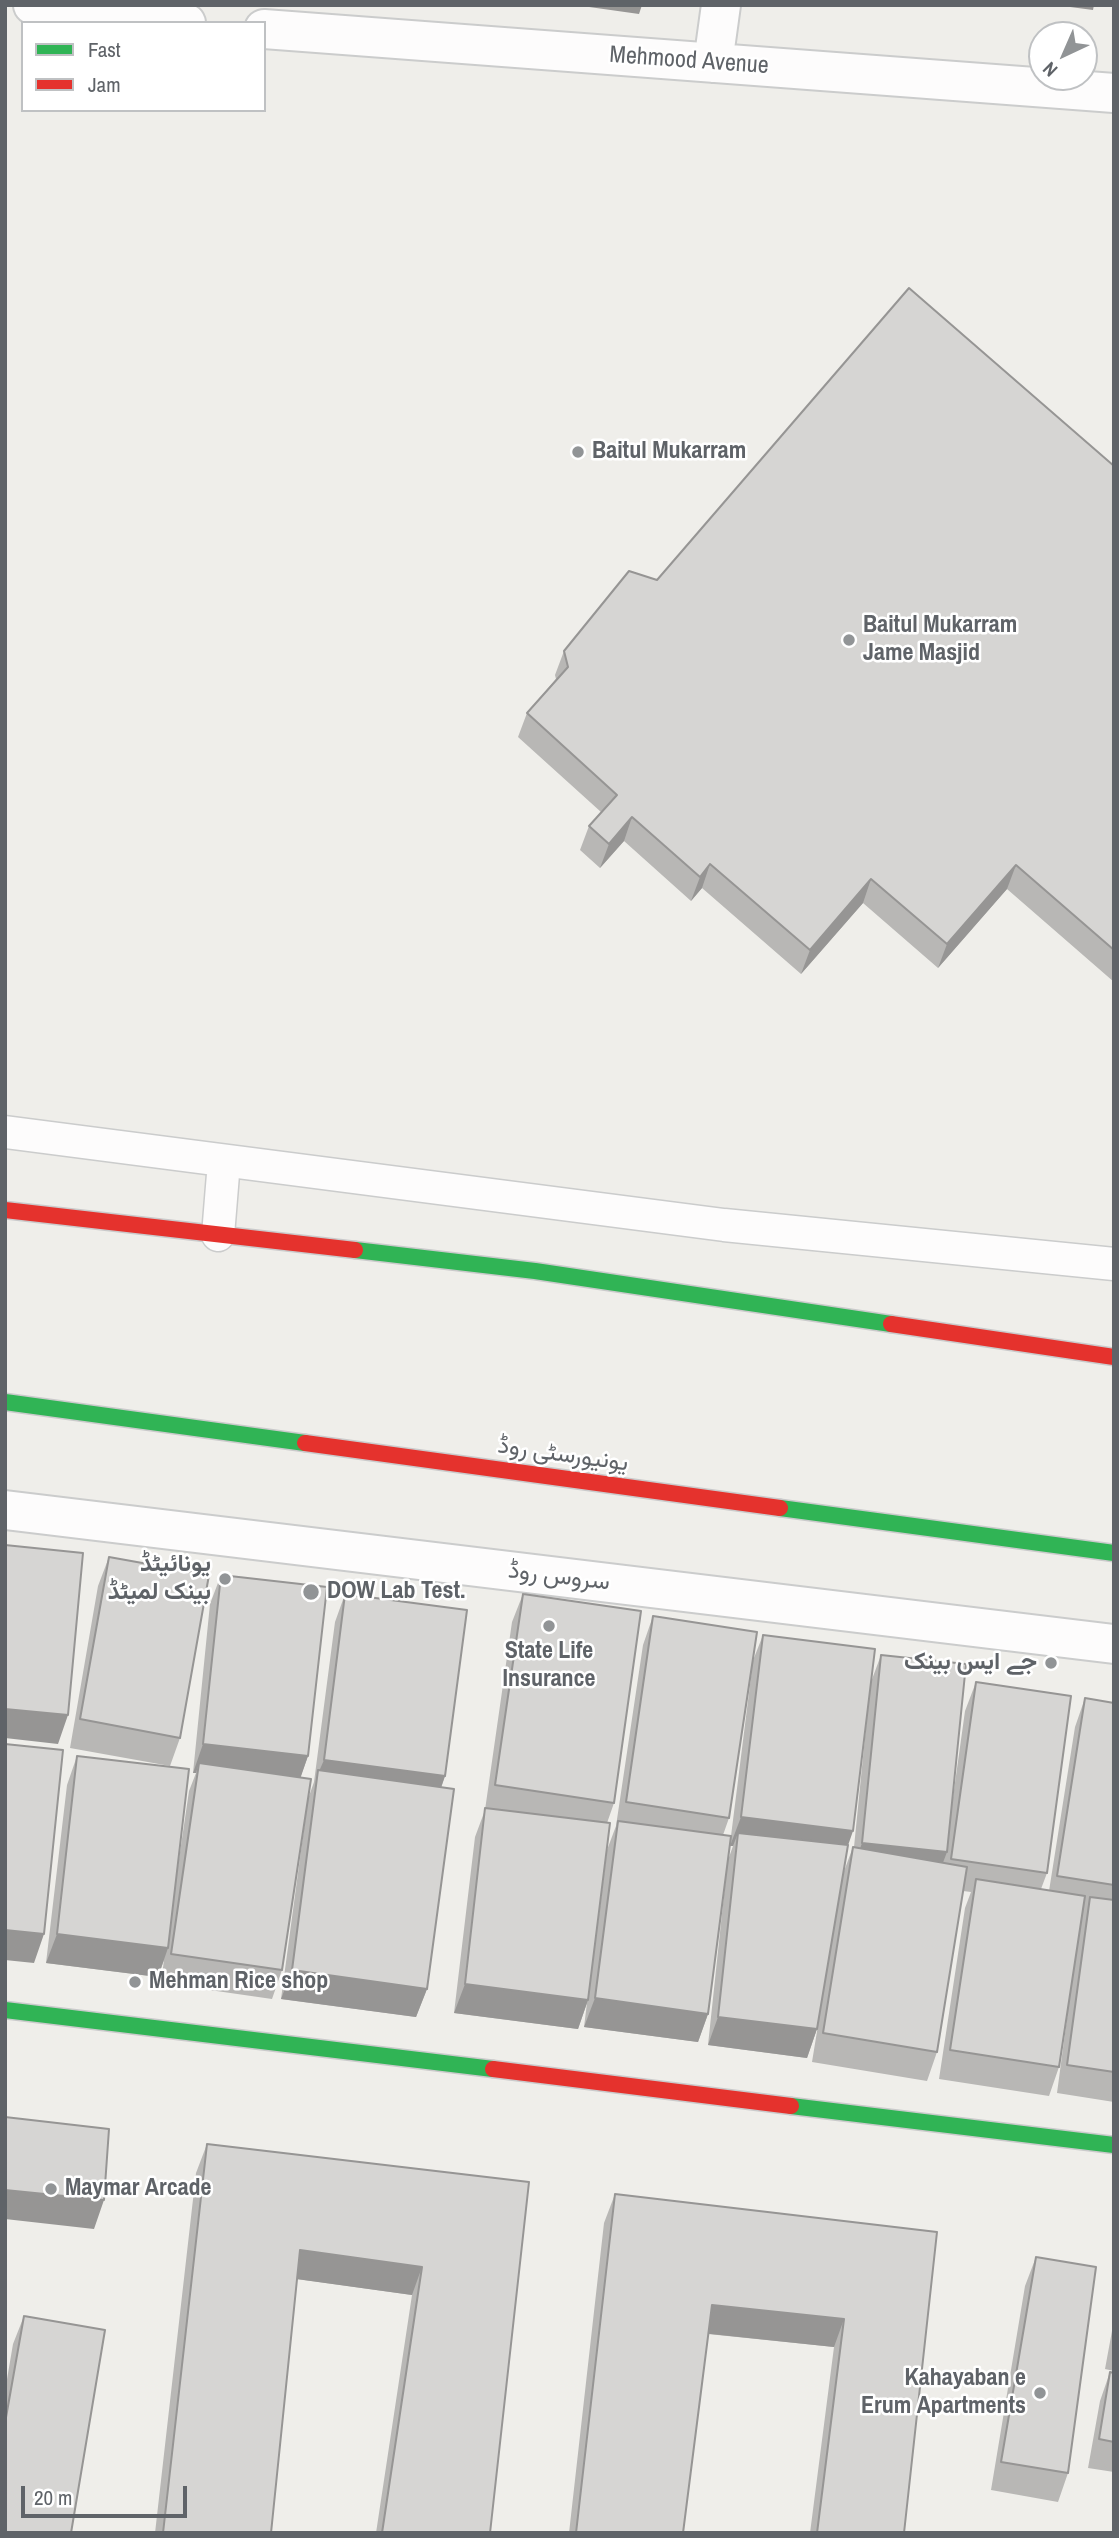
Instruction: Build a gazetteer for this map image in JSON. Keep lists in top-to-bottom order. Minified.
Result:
{"streets":{"main road":["یونیورسٹی روڈ"],"street":["Mehmood Avenue","سروس روڈ"]},"places":["Baitul Mukarram","Baitul Mukarram Jame Masjid","یونائیٹڈ بینک لمیٹڈ","DOW Lab Test.","State Life Insurance","جے ایس بینک","Mehman Rice shop","Maymar Arcade","Kahayaban e Erum Apartments"],"legend":["Fast","Jam"],"scale_bar":"20 m","north":"bottom left"}
